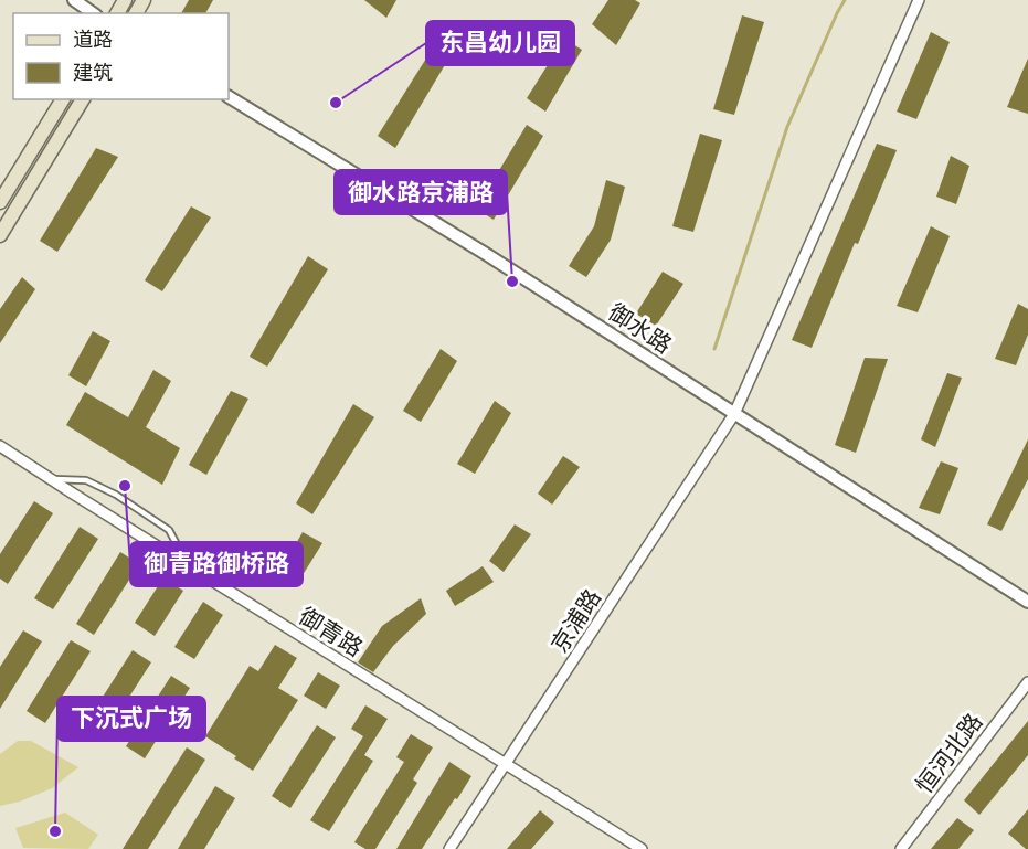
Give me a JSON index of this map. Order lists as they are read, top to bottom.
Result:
{
  "streets": {
    "street": [
      "御水路",
      "京浦路",
      "御青路",
      "恒河北路"
    ]
  },
  "crossings": [
    ["御水路", "京浦路"],
    ["京浦路", "御青路"]
  ],
  "places": [
    "东昌幼儿园",
    "御水路京浦路",
    "御青路御桥路",
    "下沉式广场"
  ],
  "legend": ["道路", "建筑"]
}
